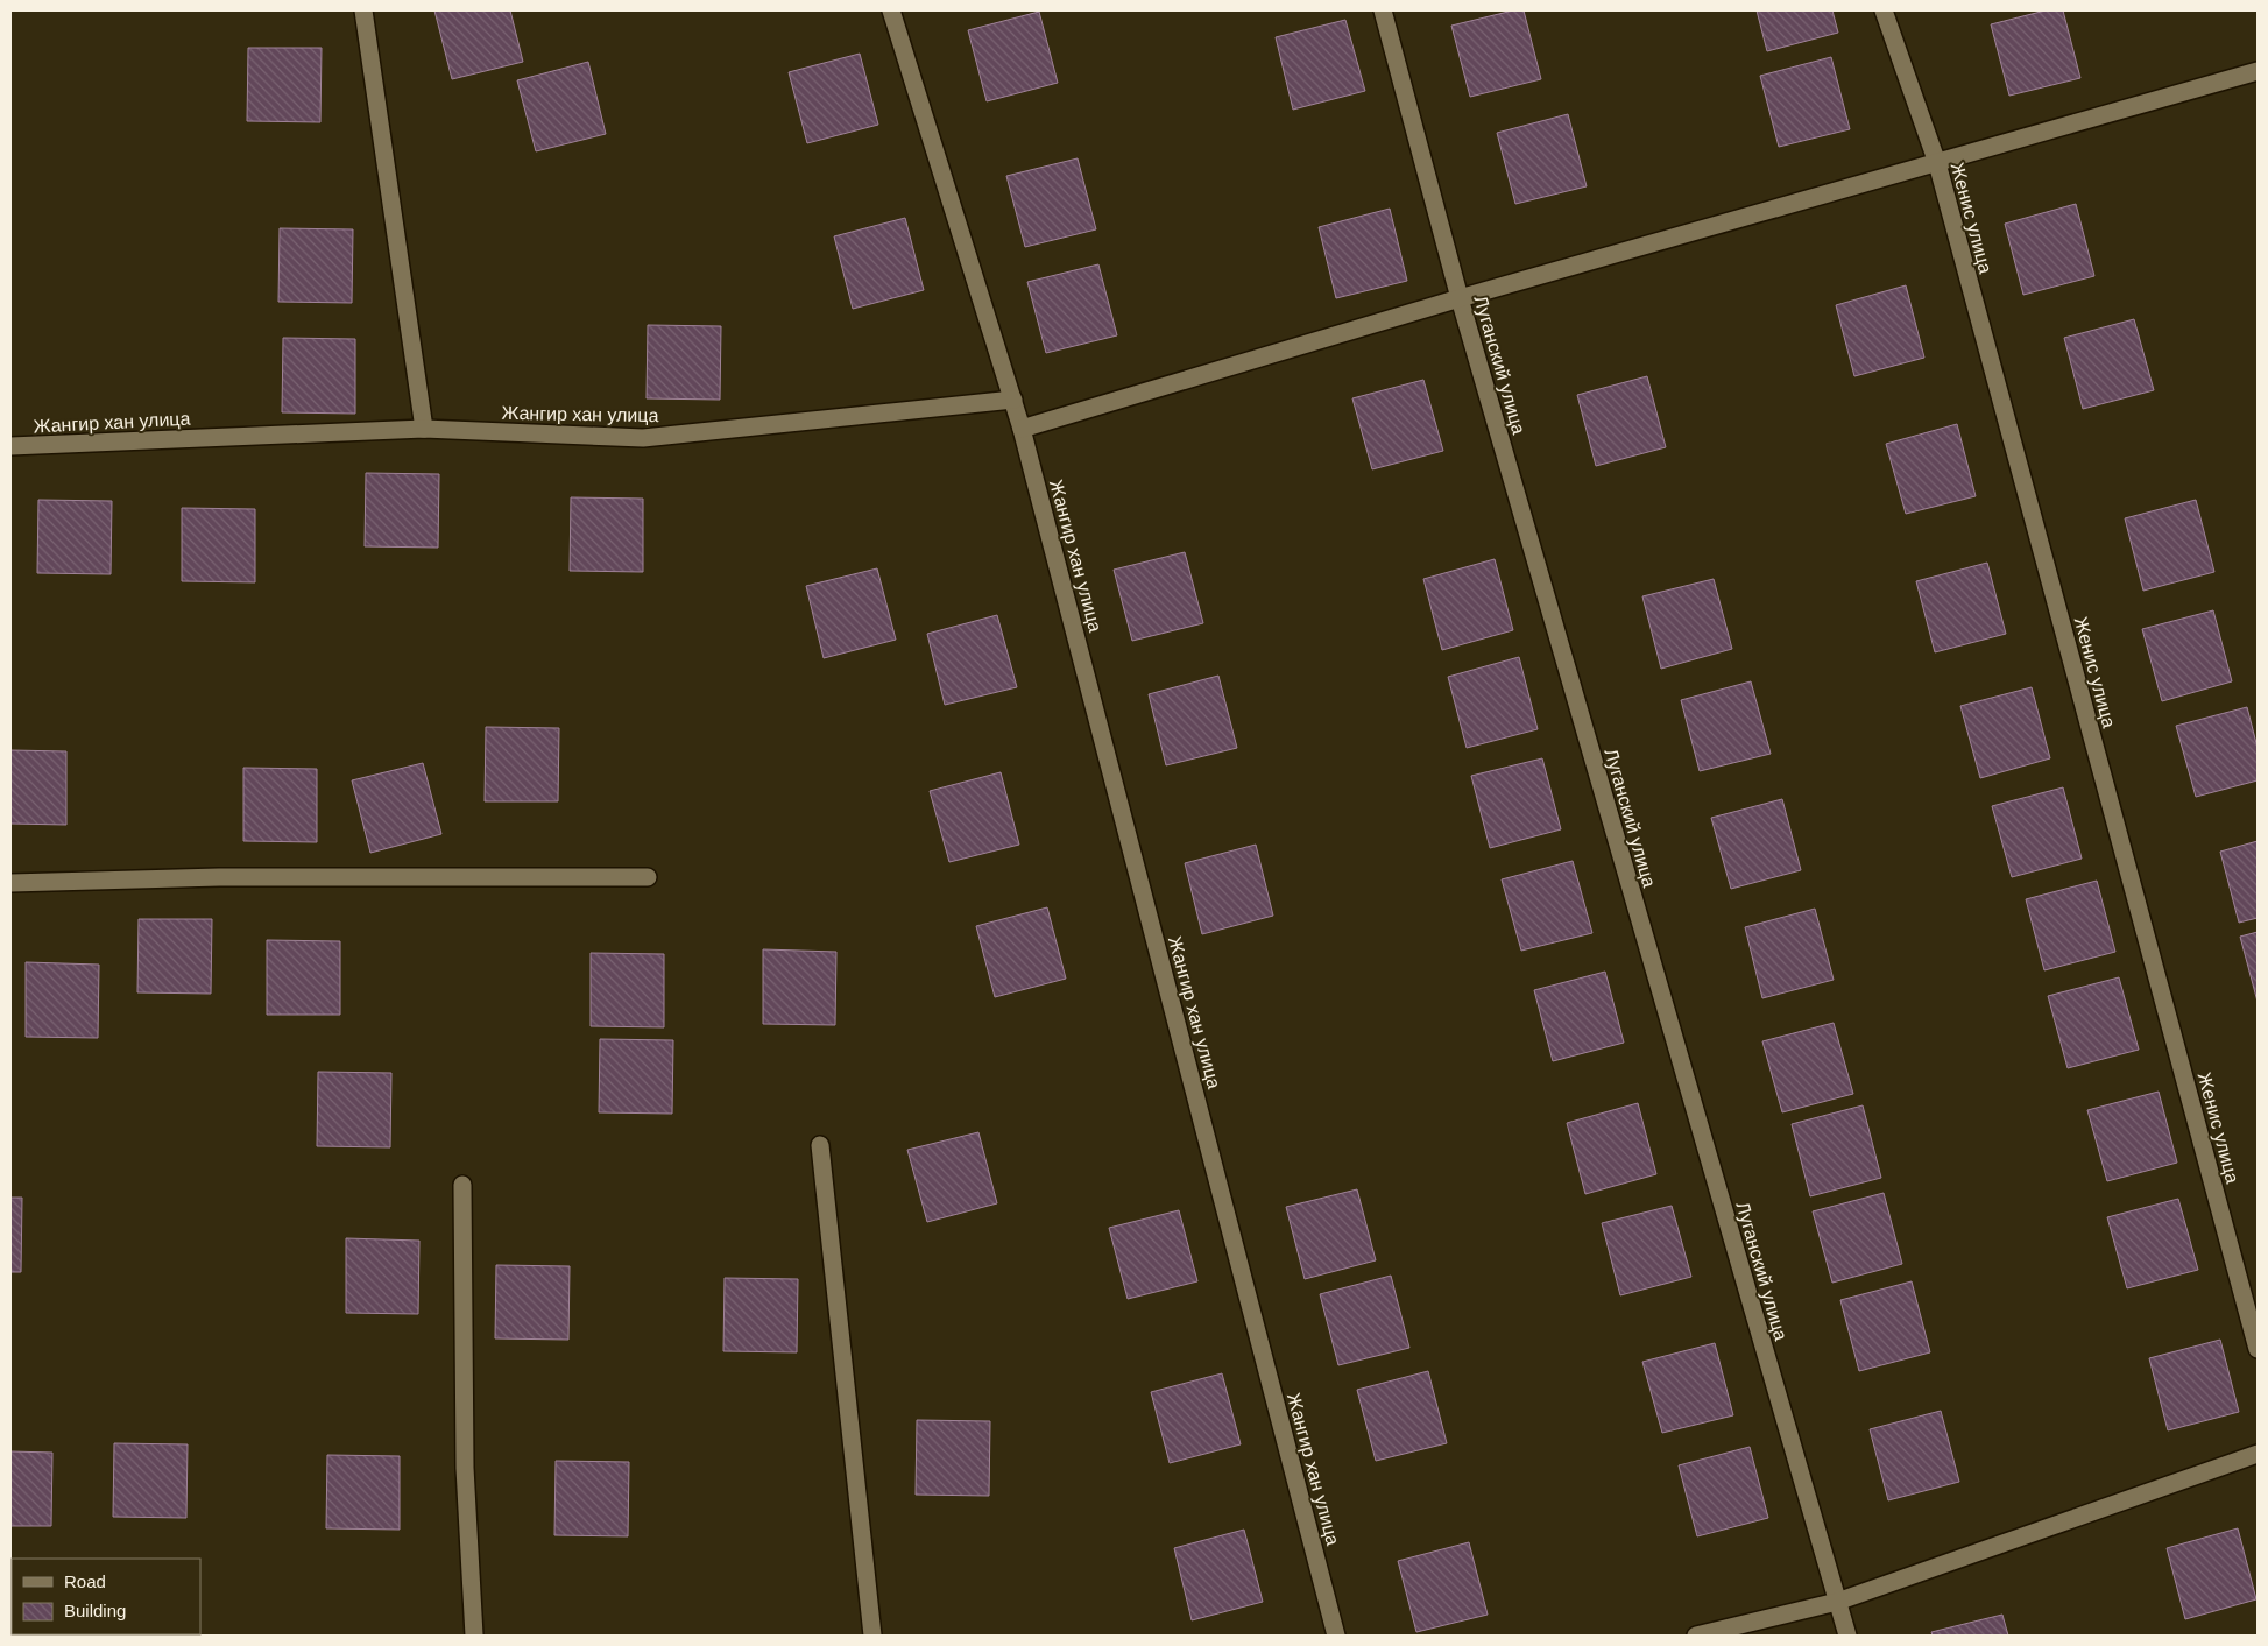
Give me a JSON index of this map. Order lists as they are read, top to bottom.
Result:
{
  "streets": {
    "street": ["Женис улица", "Луганский улица", "Жангир хан улица"]
  },
  "legend": ["Road", "Building"]
}
